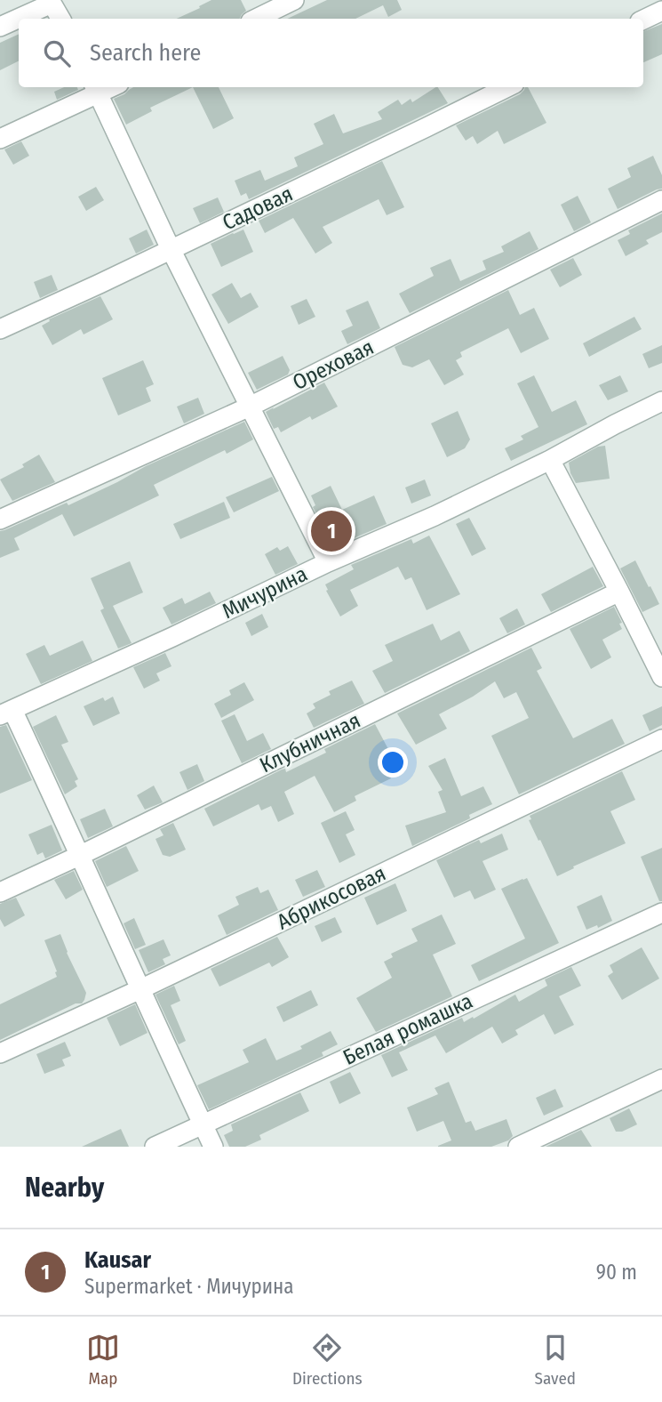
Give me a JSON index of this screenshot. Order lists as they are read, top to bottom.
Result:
{
  "streets": {
    "street": [
      "Садовая",
      "Ореховая",
      "Мичурина",
      "Клубничная",
      "Абрикосовая",
      "Белая ромашка"
    ]
  },
  "page": {
    "search": "Search here",
    "pins": "1",
    "heading": "Nearby",
    "list": [
      {
        "mark": "1",
        "name": "Kausar",
        "note": "Supermarket · Мичурина",
        "value": "90 m"
      }
    ],
    "nav": ["Map", "Directions", "Saved"]
  }
}
